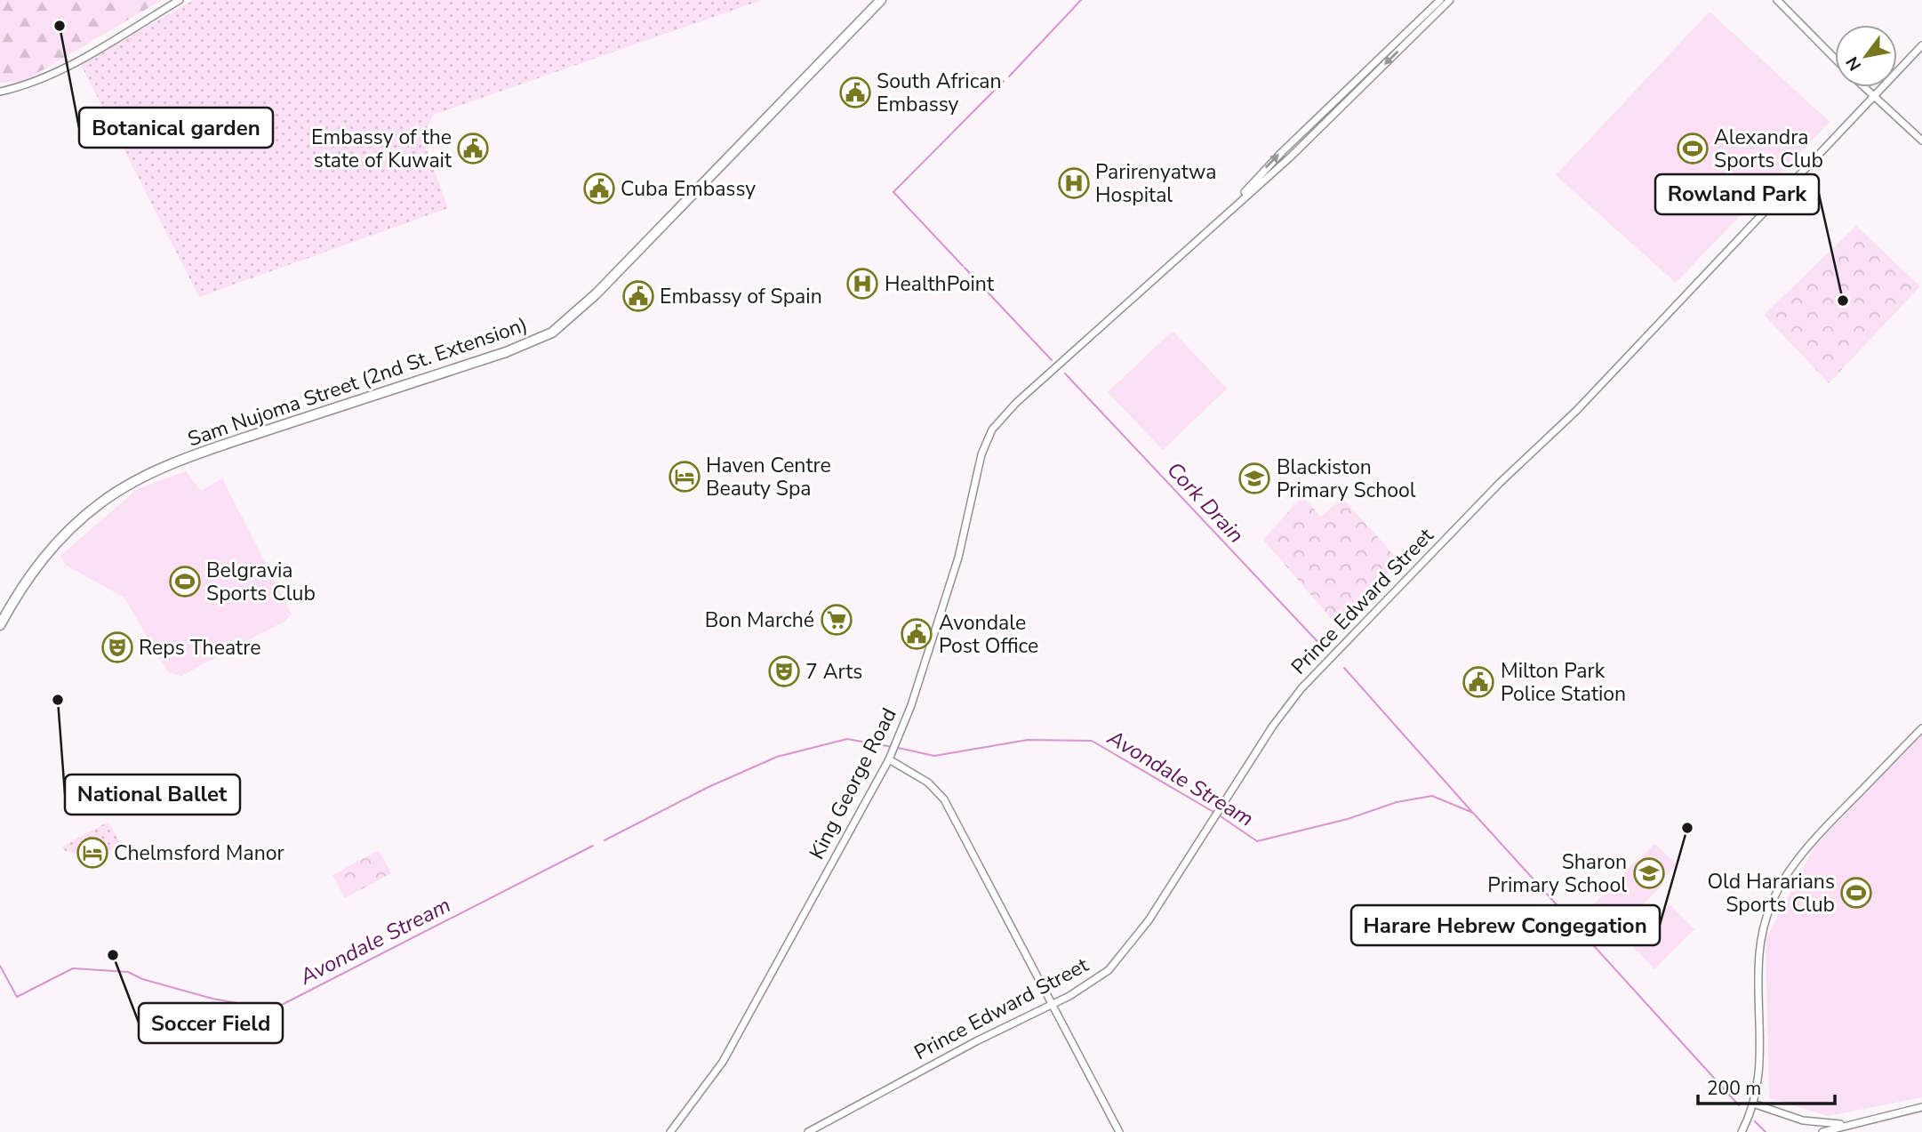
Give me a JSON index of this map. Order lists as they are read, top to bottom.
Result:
{
  "streets": {
    "highway": ["Sam Nujoma Street (2nd St. Extension)"],
    "main road": ["Prince Edward Street", "King George Road"]
  },
  "water": ["Cork Drain", "Avondale Stream"],
  "places": {
    "other": [
      "Botanical garden",
      "Rowland Park",
      "National Ballet",
      "Harare Hebrew Congegation",
      "Soccer Field"
    ],
    "public building": [
      "South African Embassy",
      "Embassy of the state of Kuwait",
      "Cuba Embassy",
      "Embassy of Spain",
      "Avondale Post Office",
      "Milton Park Police Station"
    ],
    "sports": ["Alexandra Sports Club", "Belgravia Sports Club", "Old Hararians Sports Club"],
    "hospital": ["Parirenyatwa Hospital", "HealthPoint"],
    "hotel": ["Haven Centre Beauty Spa", "Chelmsford Manor"],
    "school or university": ["Blackiston Primary School", "Sharon Primary School"],
    "supermarket": ["Bon Marché"],
    "theatre": ["Reps Theatre", "7 Arts"]
  },
  "scale_bar": "200 m",
  "north": "bottom left"
}
